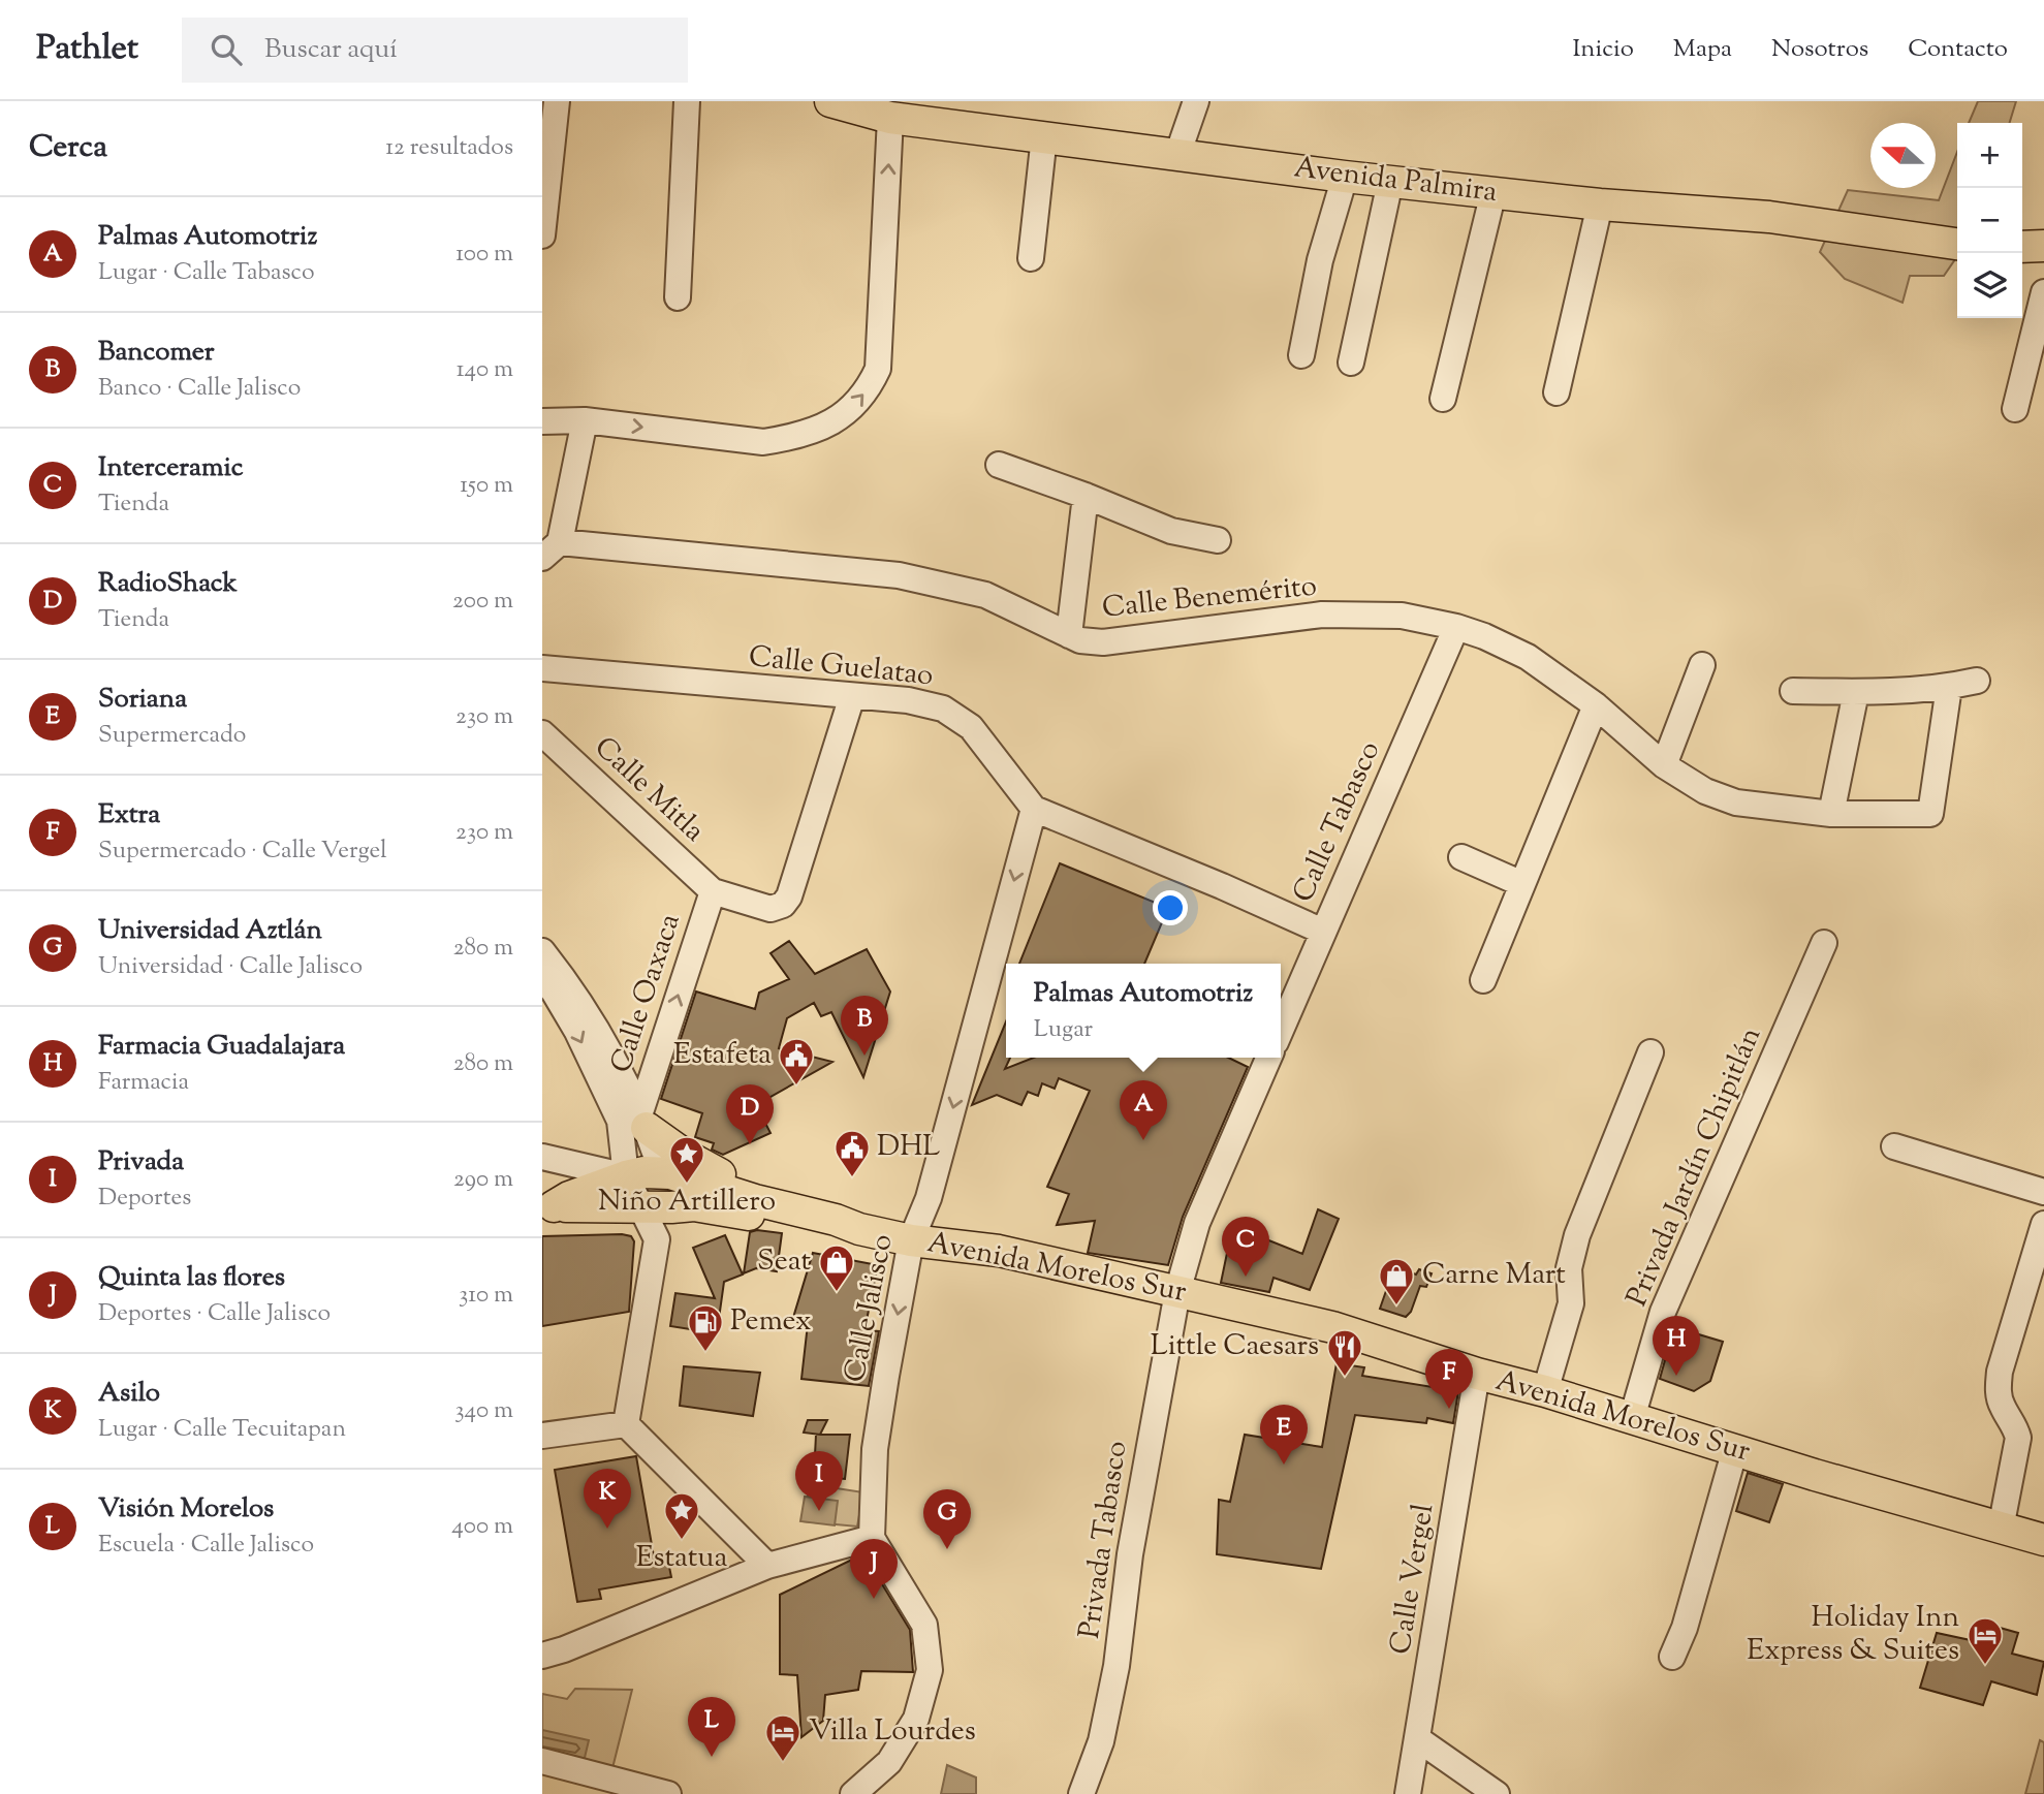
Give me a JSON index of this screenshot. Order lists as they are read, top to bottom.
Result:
{
  "streets": {
    "main road": ["Avenida Palmira", "Avenida Morelos Sur"],
    "street": [
      "Calle Benemérito",
      "Calle Guelatao",
      "Calle Mitla",
      "Calle Tabasco",
      "Calle Oaxaca",
      "Privada Jardín Chipitlán",
      "Calle Jalisco",
      "Privada Tabasco",
      "Calle Vergel"
    ]
  },
  "crossings": [
    ["Calle Benemérito", "Calle Tabasco"],
    ["Calle Guelatao", "Calle Tabasco"],
    ["Calle Guelatao", "Calle Jalisco"],
    ["Calle Mitla", "Calle Oaxaca"],
    ["Privada Jardín Chipitlán", "Avenida Morelos Sur"],
    ["Avenida Morelos Sur", "Calle Jalisco"],
    ["Avenida Morelos Sur", "Privada Tabasco"],
    ["Avenida Morelos Sur", "Calle Vergel"]
  ],
  "one_way": ["Calle Oaxaca", "Calle Jalisco"],
  "places": {
    "public building": ["Estafeta", "DHL"],
    "place": ["Niño Artillero", "Estatua"],
    "shop": ["Seat", "Carne Mart"],
    "fuel station": ["Pemex"],
    "restaurant": ["Little Caesars"],
    "hotel": ["Holiday Inn Express & Suites", "Villa Lourdes"]
  },
  "north": "left",
  "page": {
    "header": "Pathlet",
    "search": "Buscar aquí",
    "nav": [
      "Inicio",
      "Mapa",
      "Nosotros",
      "Contacto"
    ],
    "heading": ["Cerca", "12 resultados"],
    "map_buttons": ["+", "−"],
    "list": [
      {
        "mark": "A",
        "name": "Palmas Automotriz",
        "note": "Lugar · Calle Tabasco",
        "value": "100 m"
      },
      {
        "mark": "B",
        "name": "Bancomer",
        "note": "Banco · Calle Jalisco",
        "value": "140 m"
      },
      {
        "mark": "C",
        "name": "Interceramic",
        "note": "Tienda",
        "value": "150 m"
      },
      {
        "mark": "D",
        "name": "RadioShack",
        "note": "Tienda",
        "value": "200 m"
      },
      {
        "mark": "E",
        "name": "Soriana",
        "note": "Supermercado",
        "value": "230 m"
      },
      {
        "mark": "F",
        "name": "Extra",
        "note": "Supermercado · Calle Vergel",
        "value": "230 m"
      },
      {
        "mark": "G",
        "name": "Universidad Aztlán",
        "note": "Universidad · Calle Jalisco",
        "value": "280 m"
      },
      {
        "mark": "H",
        "name": "Farmacia Guadalajara",
        "note": "Farmacia",
        "value": "280 m"
      },
      {
        "mark": "I",
        "name": "Privada",
        "note": "Deportes",
        "value": "290 m"
      },
      {
        "mark": "J",
        "name": "Quinta las flores",
        "note": "Deportes · Calle Jalisco",
        "value": "310 m"
      },
      {
        "mark": "K",
        "name": "Asilo",
        "note": "Lugar · Calle Tecuitapan",
        "value": "340 m"
      },
      {
        "mark": "L",
        "name": "Visión Morelos",
        "note": "Escuela · Calle Jalisco",
        "value": "400 m"
      }
    ],
    "popup": ["Palmas Automotriz", "Lugar"],
    "pins": [
      "B",
      "A",
      "D",
      "C",
      "H",
      "F",
      "E",
      "I",
      "K",
      "G",
      "J",
      "L"
    ]
  }
}
